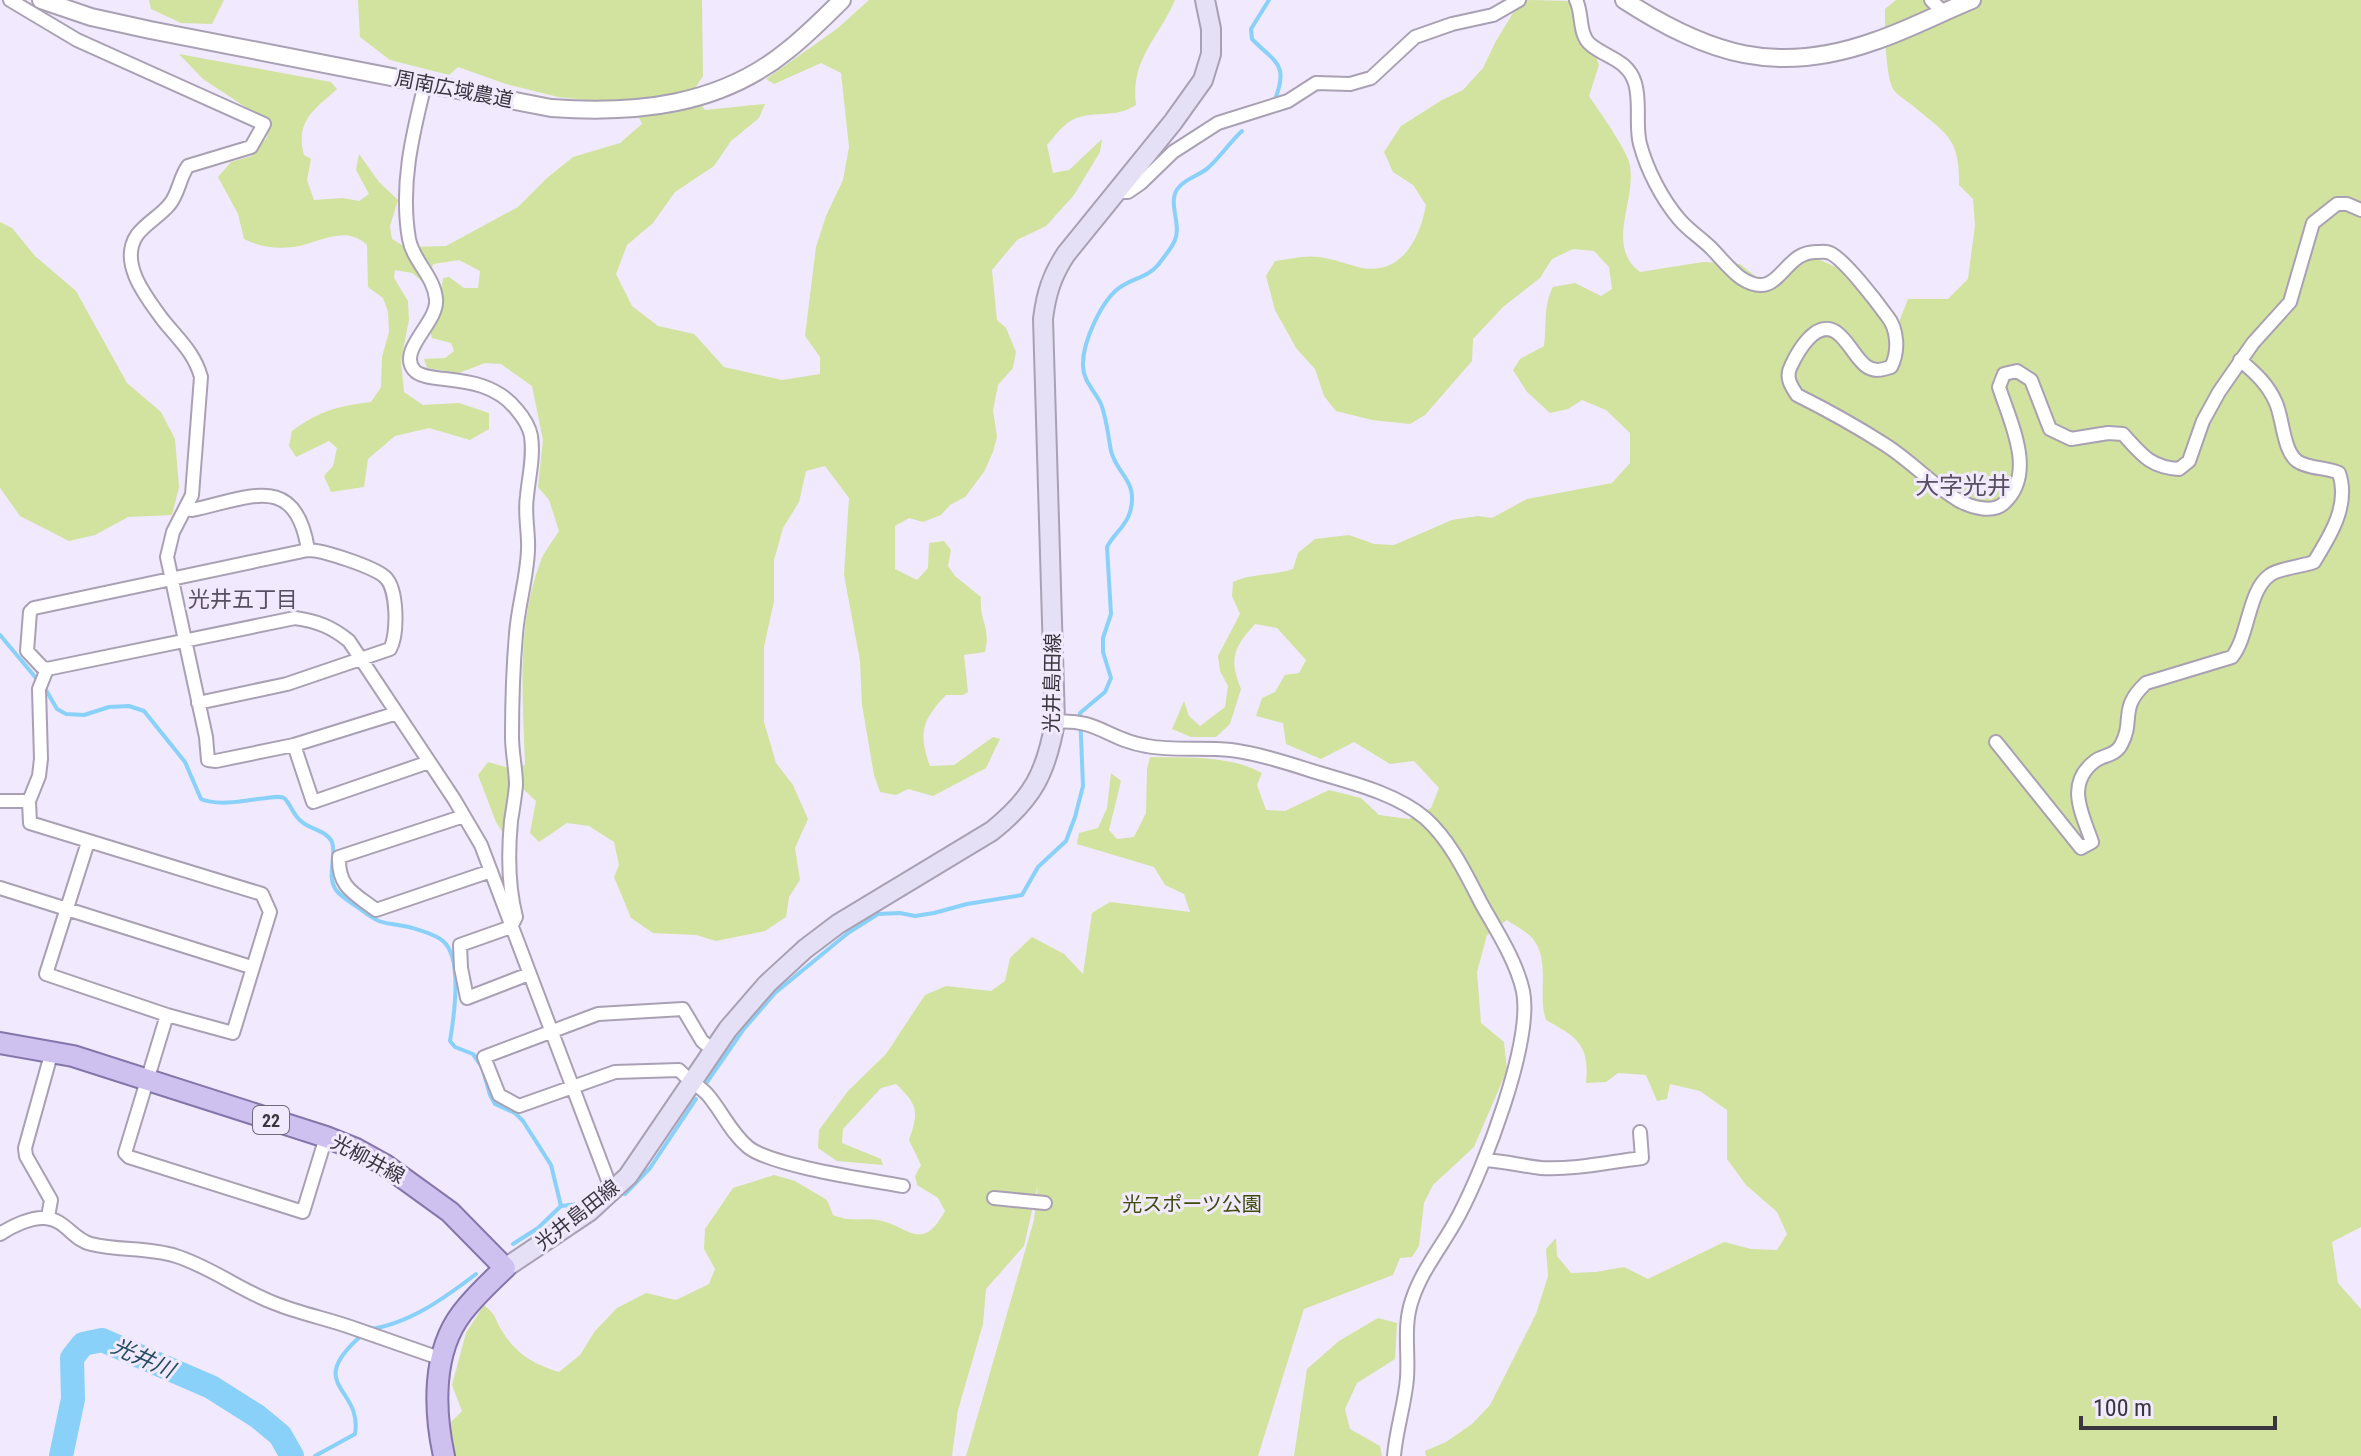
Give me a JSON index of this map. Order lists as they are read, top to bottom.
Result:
{
  "streets": {
    "main road": ["光井島田線", "22", "光柳井線"],
    "street": ["周南広域農道"]
  },
  "crossings": [
    ["光井島田線", "光柳井線"]
  ],
  "districts": ["大字光井", "光井五丁目"],
  "water": ["光井川"],
  "parks": ["光スポーツ公園"],
  "scale_bar": "100 m"
}
